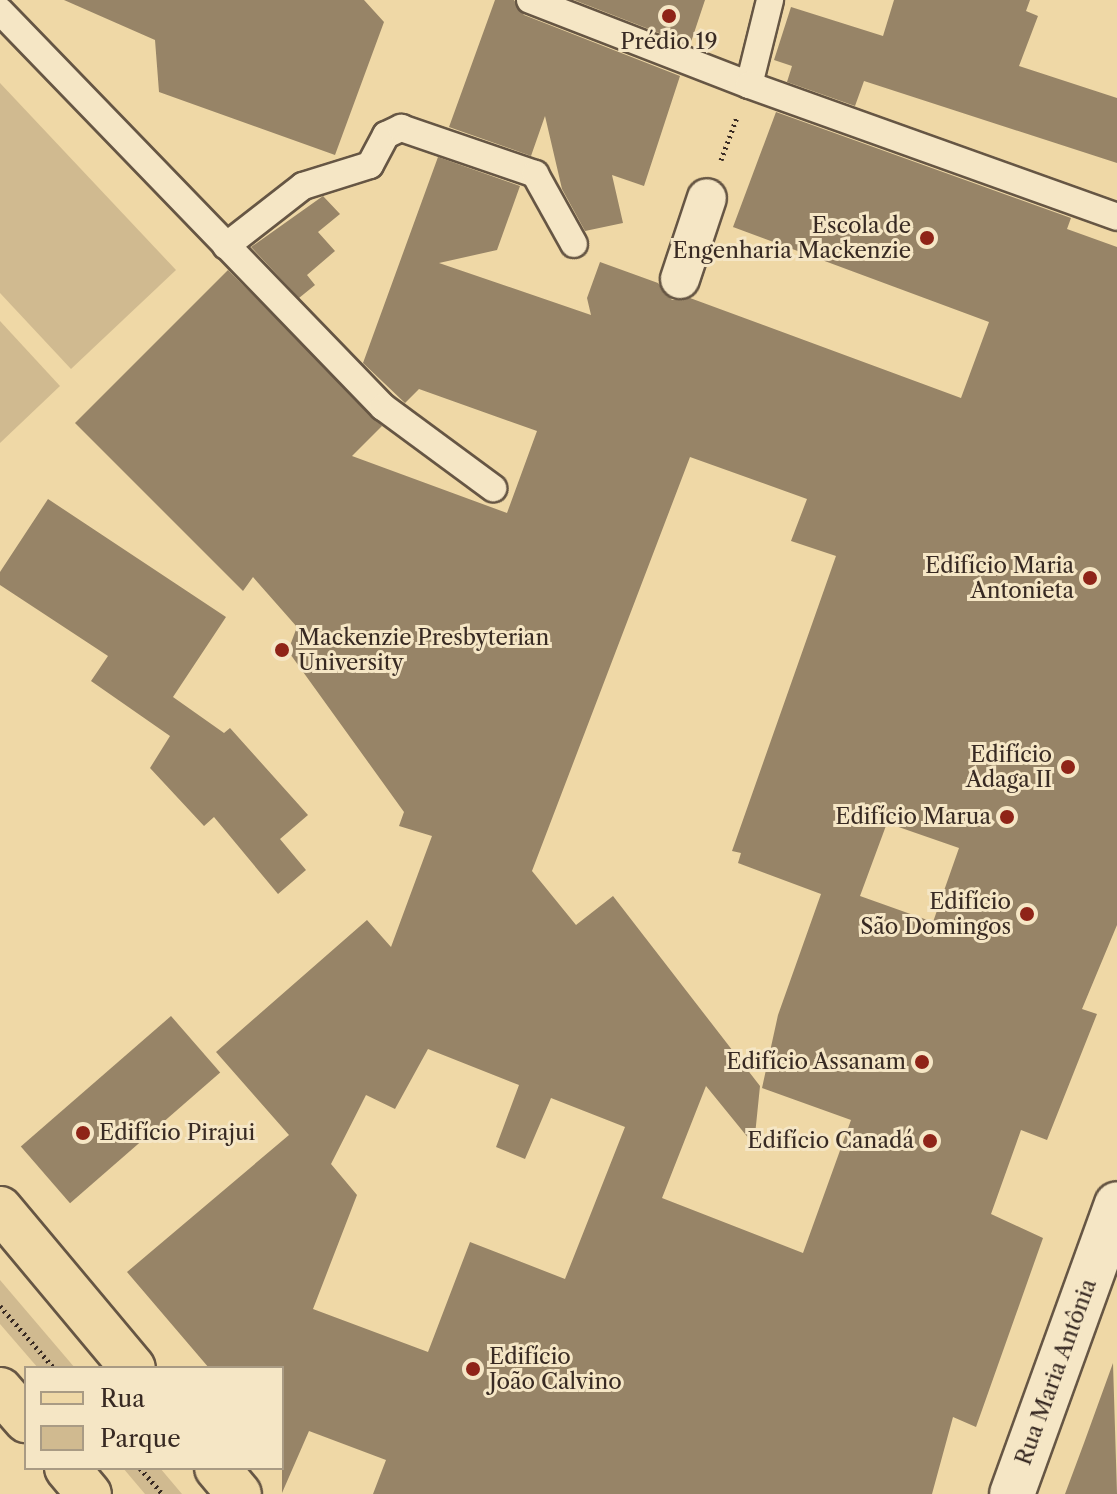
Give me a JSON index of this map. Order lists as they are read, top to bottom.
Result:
{
  "streets": {
    "street": ["Rua Maria Antônia"]
  },
  "places": [
    "Prédio 19",
    "Escola de Engenharia Mackenzie",
    "Edifício Maria Antonieta",
    "Mackenzie Presbyterian University",
    "Edifício Adaga II",
    "Edifício Marua",
    "Edifício São Domingos",
    "Edifício Assanam",
    "Edifício Pirajui",
    "Edifício Canadá",
    "Edifício João Calvino"
  ],
  "legend": ["Rua", "Parque"]
}
